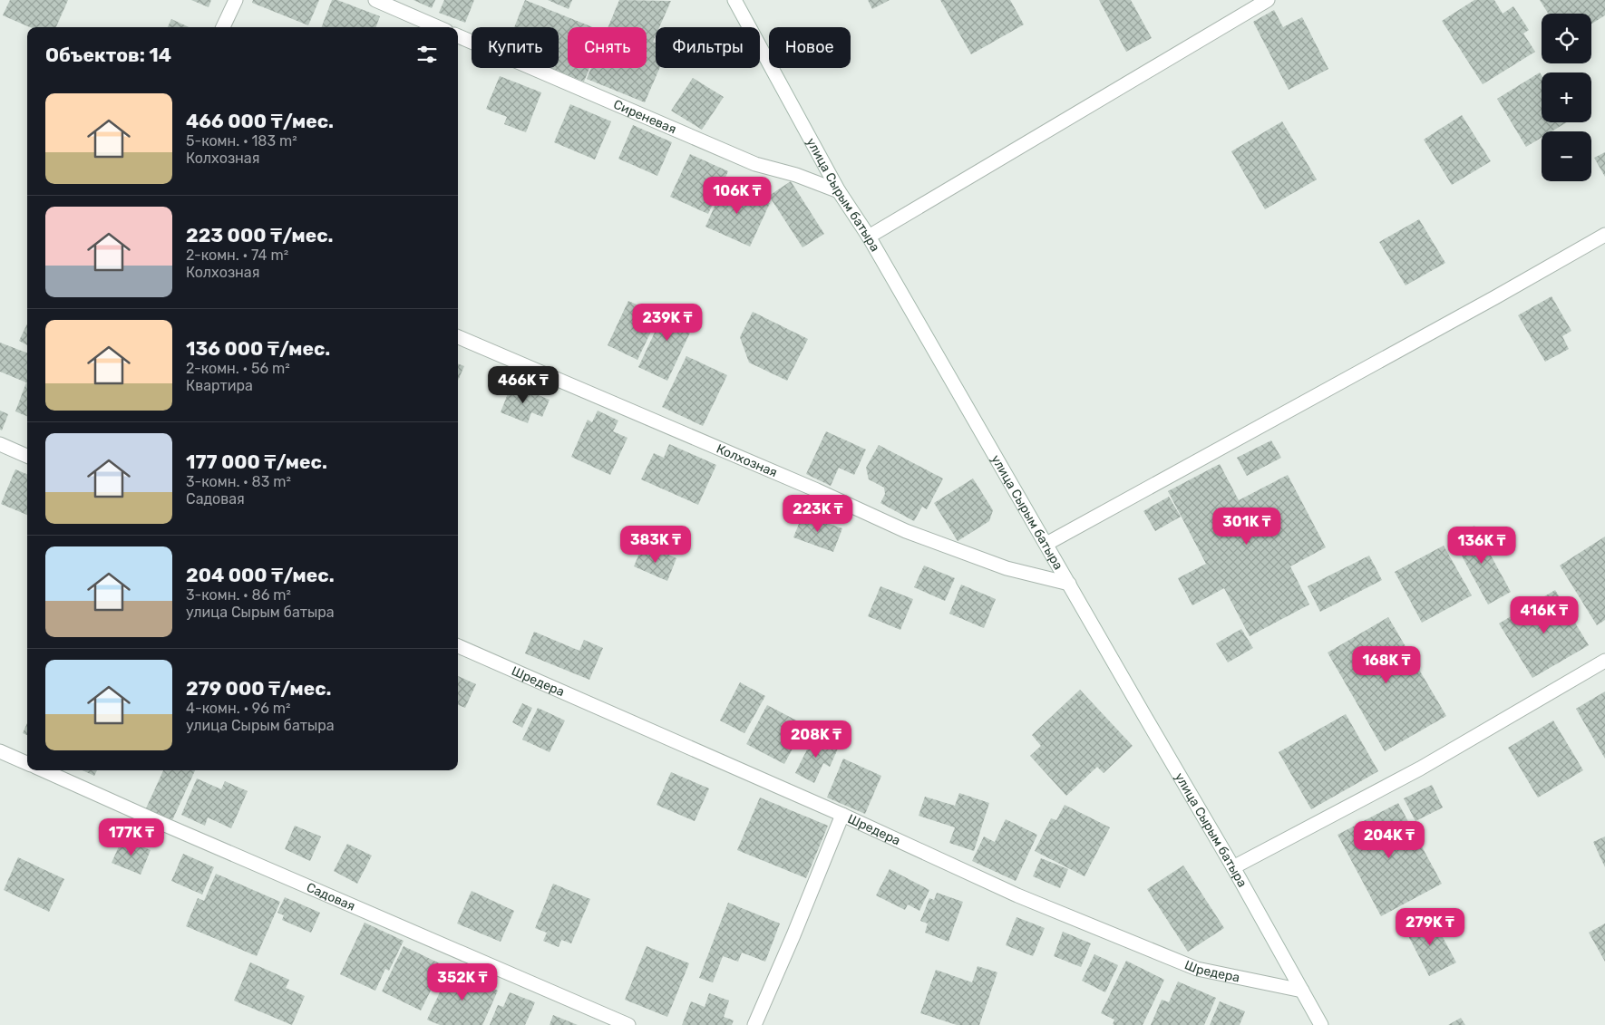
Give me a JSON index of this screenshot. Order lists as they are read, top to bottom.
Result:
{
  "streets": {
    "street": [
      "Сиреневая",
      "улица Сырым батыра",
      "Колхозная",
      "Шредера",
      "Садовая"
    ]
  },
  "crossings": [
    ["Сиреневая", "улица Сырым батыра"],
    ["улица Сырым батыра", "Колхозная"],
    ["улица Сырым батыра", "Шредера"]
  ],
  "page": {
    "map_buttons": ["+", "−"],
    "chip": [
      "Купить",
      "Снять",
      "Фильтры",
      "Новое"
    ],
    "heading": "Объектов: 14",
    "list": [
      {
        "name": "466 000 ₸/мес.",
        "note": "5-комн. · 183 m² · Колхозная"
      },
      {
        "name": "223 000 ₸/мес.",
        "note": "2-комн. · 74 m² · Колхозная"
      },
      {
        "name": "136 000 ₸/мес.",
        "note": "2-комн. · 56 m² · Квартира"
      },
      {
        "name": "177 000 ₸/мес.",
        "note": "3-комн. · 83 m² · Садовая"
      },
      {
        "name": "204 000 ₸/мес.",
        "note": "3-комн. · 86 m² · улица Сырым батыра"
      },
      {
        "name": "279 000 ₸/мес.",
        "note": "4-комн. · 96 m² · улица Сырым батыра"
      }
    ],
    "price": [
      "106K ₸",
      "239K ₸",
      "466K ₸",
      "223K ₸",
      "301K ₸",
      "383K ₸",
      "136K ₸",
      "416K ₸",
      "168K ₸",
      "208K ₸",
      "177K ₸",
      "204K ₸",
      "279K ₸",
      "352K ₸"
    ]
  }
}
